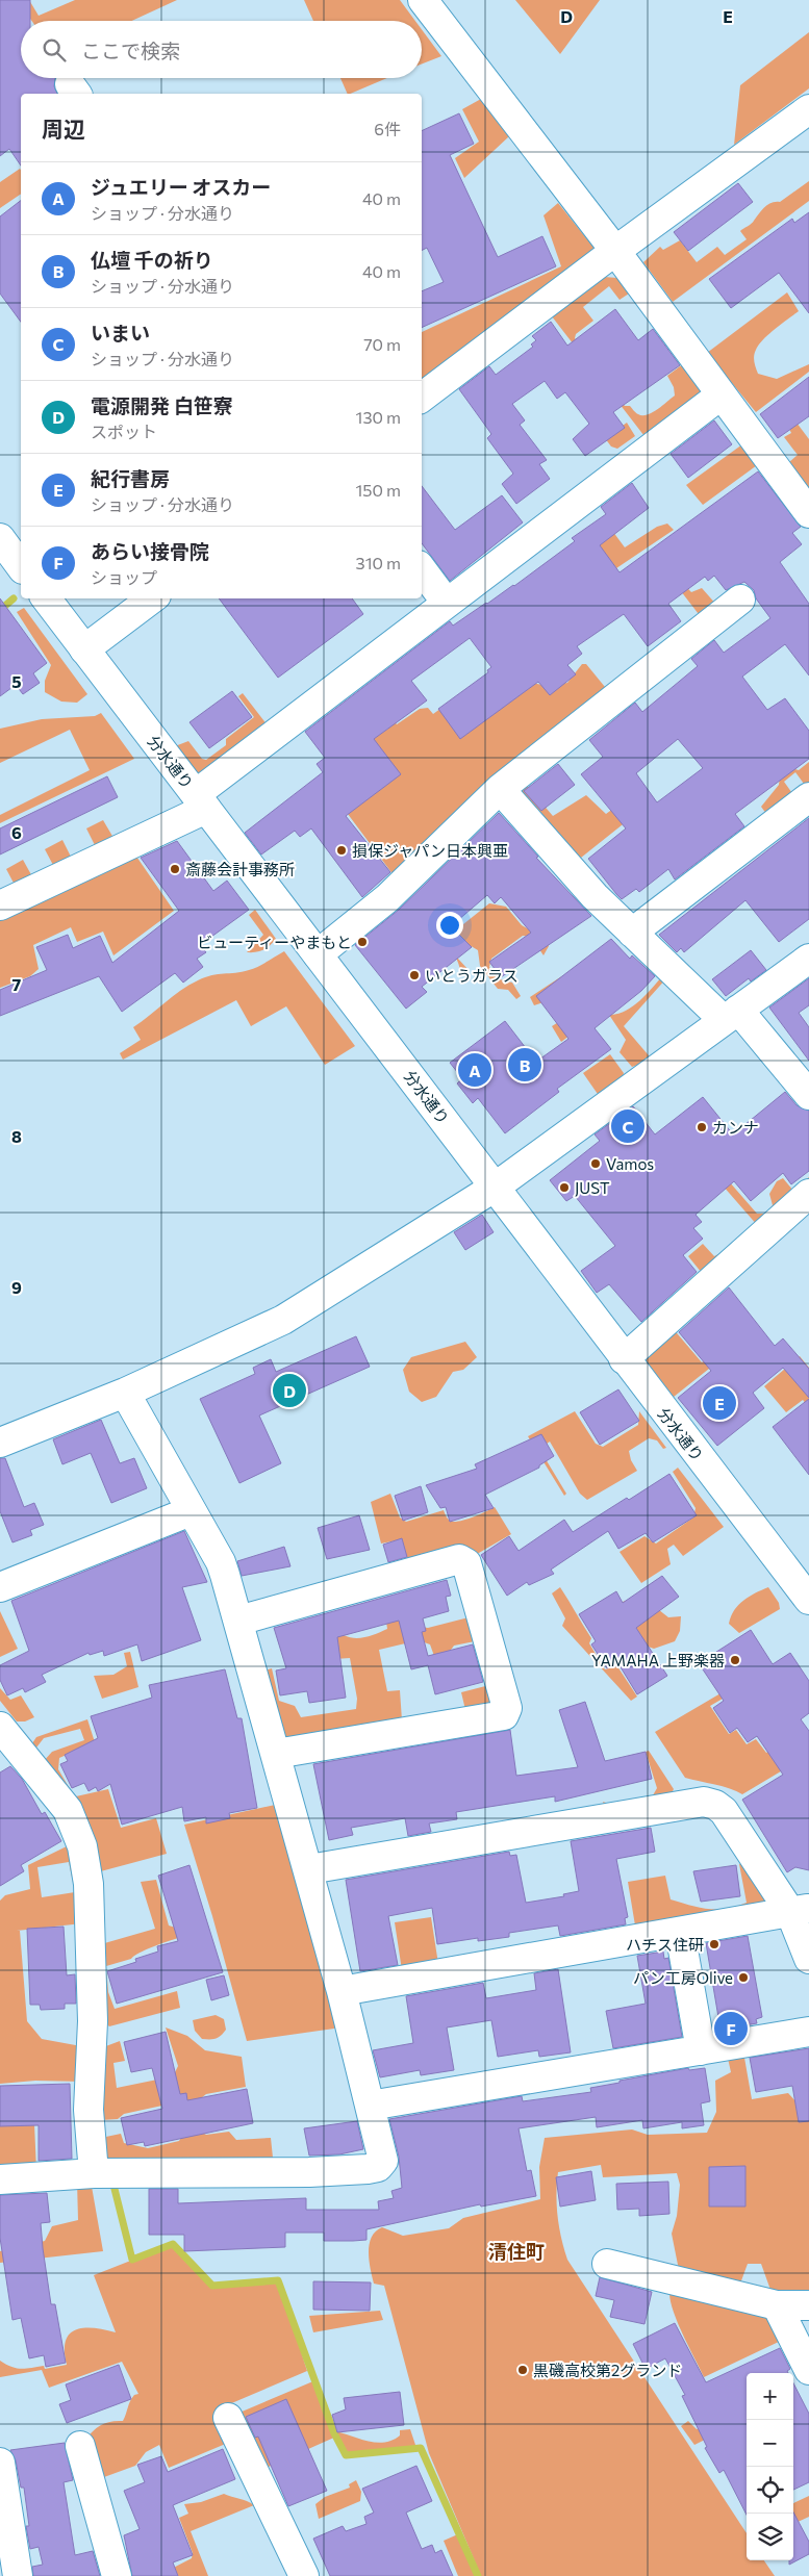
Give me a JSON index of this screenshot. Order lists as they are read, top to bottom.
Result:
{
  "streets": {
    "street": ["分水通り"]
  },
  "districts": ["清住町"],
  "places": [
    "損保ジャパン日本興亜",
    "斎藤会計事務所",
    "ビューティーやまもと",
    "いとうガラス",
    "カンナ",
    "Vamos",
    "JUST",
    "YAMAHA 上野楽器",
    "ハチス住研",
    "パン工房Olive",
    "黒磯高校第2グランド"
  ],
  "page": {
    "search": "ここで検索",
    "heading": ["周辺", "6件"],
    "list": [
      {
        "mark": "A",
        "name": "ジュエリー オスカー",
        "note": "ショップ · 分水通り",
        "value": "40 m"
      },
      {
        "mark": "B",
        "name": "仏壇 千の祈り",
        "note": "ショップ · 分水通り",
        "value": "40 m"
      },
      {
        "mark": "C",
        "name": "いまい",
        "note": "ショップ · 分水通り",
        "value": "70 m"
      },
      {
        "mark": "D",
        "name": "電源開発 白笹寮",
        "note": "スポット",
        "value": "130 m"
      },
      {
        "mark": "E",
        "name": "紀行書房",
        "note": "ショップ · 分水通り",
        "value": "150 m"
      },
      {
        "mark": "F",
        "name": "あらい接骨院",
        "note": "ショップ",
        "value": "310 m"
      }
    ],
    "pins": [
      "B",
      "A",
      "C",
      "D",
      "E",
      "F"
    ],
    "map_buttons": ["+", "−"]
  },
  "grid": {
    "columns": ["D", "E"],
    "rows": [
      "5",
      "6",
      "7",
      "8",
      "9"
    ]
  }
}
